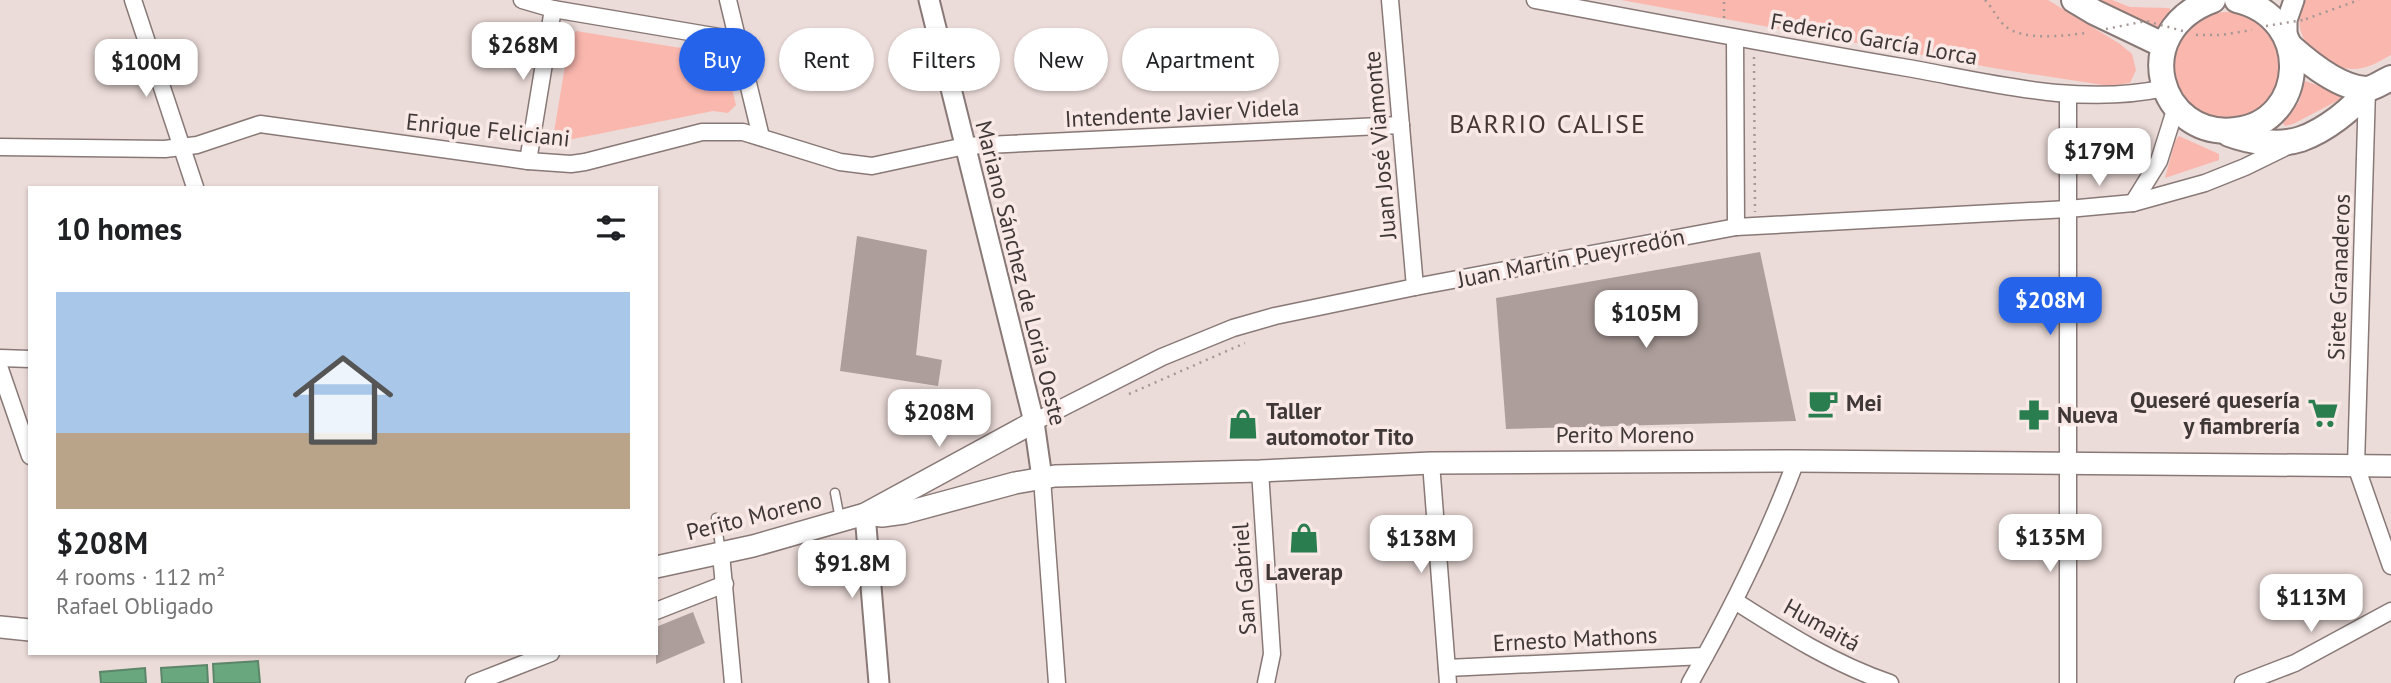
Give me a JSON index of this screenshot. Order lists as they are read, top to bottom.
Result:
{
  "streets": {
    "main road": ["Juan Martín Pueyrredón", "Perito Moreno"],
    "street": [
      "Federico García Lorca",
      "Intendente Javier Videla",
      "Enrique Feliciani",
      "Juan José Viamonte",
      "Mariano Sánchez de Loria Oeste",
      "Siete Granaderos",
      "San Gabriel",
      "Humaitá",
      "Ernesto Mathons"
    ]
  },
  "crossings": [
    ["Intendente Javier Videla", "Enrique Feliciani"],
    ["Intendente Javier Videla", "Juan José Viamonte"],
    ["Intendente Javier Videla", "Mariano Sánchez de Loria Oeste"],
    ["Enrique Feliciani", "Mariano Sánchez de Loria Oeste"],
    ["Juan José Viamonte", "Juan Martín Pueyrredón"],
    ["Juan Martín Pueyrredón", "Mariano Sánchez de Loria Oeste"],
    ["Juan Martín Pueyrredón", "Siete Granaderos"],
    ["Juan Martín Pueyrredón", "Perito Moreno"],
    ["Mariano Sánchez de Loria Oeste", "Perito Moreno"],
    ["Siete Granaderos", "Perito Moreno"],
    ["Perito Moreno", "San Gabriel"]
  ],
  "districts": ["BARRIO CALISE"],
  "places": {
    "cafe": ["Mei"],
    "supermarket": ["Queseré quesería y fiambrería"],
    "pharmacy": ["Nueva"],
    "shop": ["Taller automotor Tito", "Laverap"]
  },
  "page": {
    "price": [
      "$268M",
      "$100M",
      "$179M",
      "$208M",
      "$105M",
      "$208M",
      "$135M",
      "$138M",
      "$91.8M",
      "$113M"
    ],
    "chip": [
      "Buy",
      "Rent",
      "Filters",
      "New",
      "Apartment"
    ],
    "heading": "10 homes",
    "list": [
      {
        "name": "$208M",
        "note": "4 rooms · 112 m² · Rafael Obligado"
      }
    ]
  }
}
